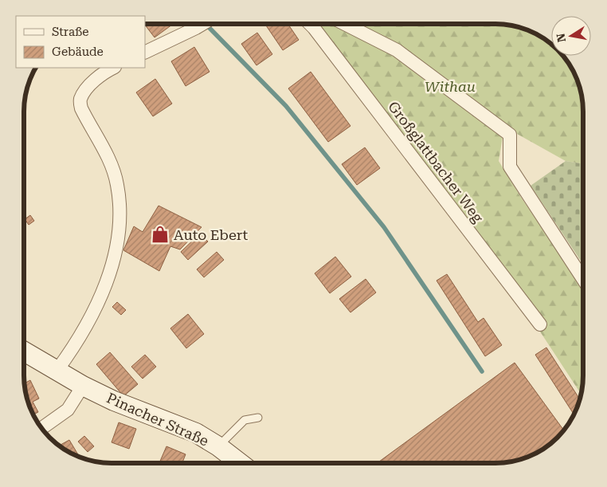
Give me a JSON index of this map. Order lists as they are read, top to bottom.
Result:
{
  "streets": {
    "street": ["Großglattbacher Weg", "Pinacher Straße"]
  },
  "parks": ["Withau"],
  "places": {
    "shop": ["Auto Ebert"]
  },
  "legend": ["Straße", "Gebäude"],
  "north": "left"
}
